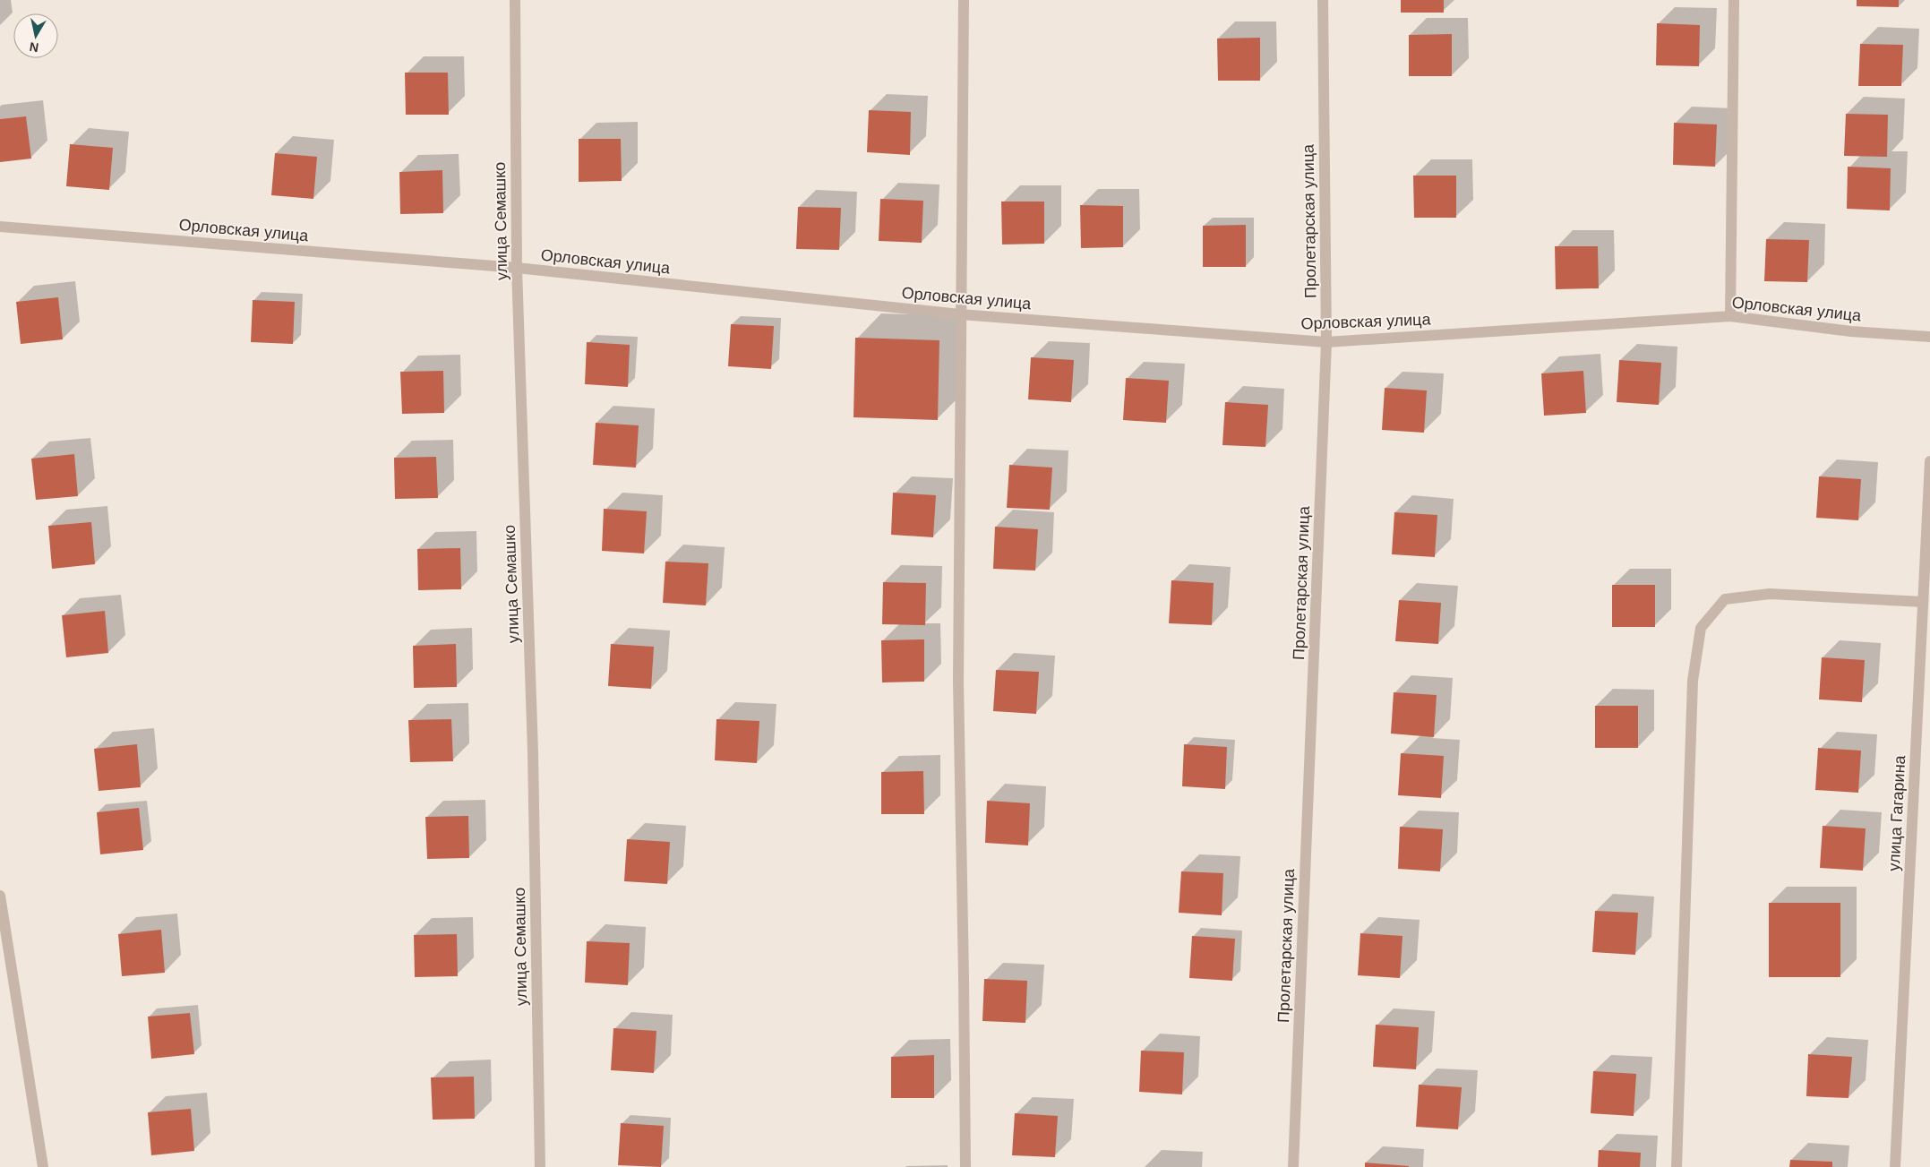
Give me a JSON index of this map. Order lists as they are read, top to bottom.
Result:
{
  "streets": {
    "street": [
      "улица Семашко",
      "Пролетарская улица",
      "Орловская улица",
      "улица Гагарина"
    ]
  },
  "crossings": [
    ["улица Семашко", "Орловская улица"],
    ["Пролетарская улица", "Орловская улица"]
  ],
  "north": "bottom"
}
